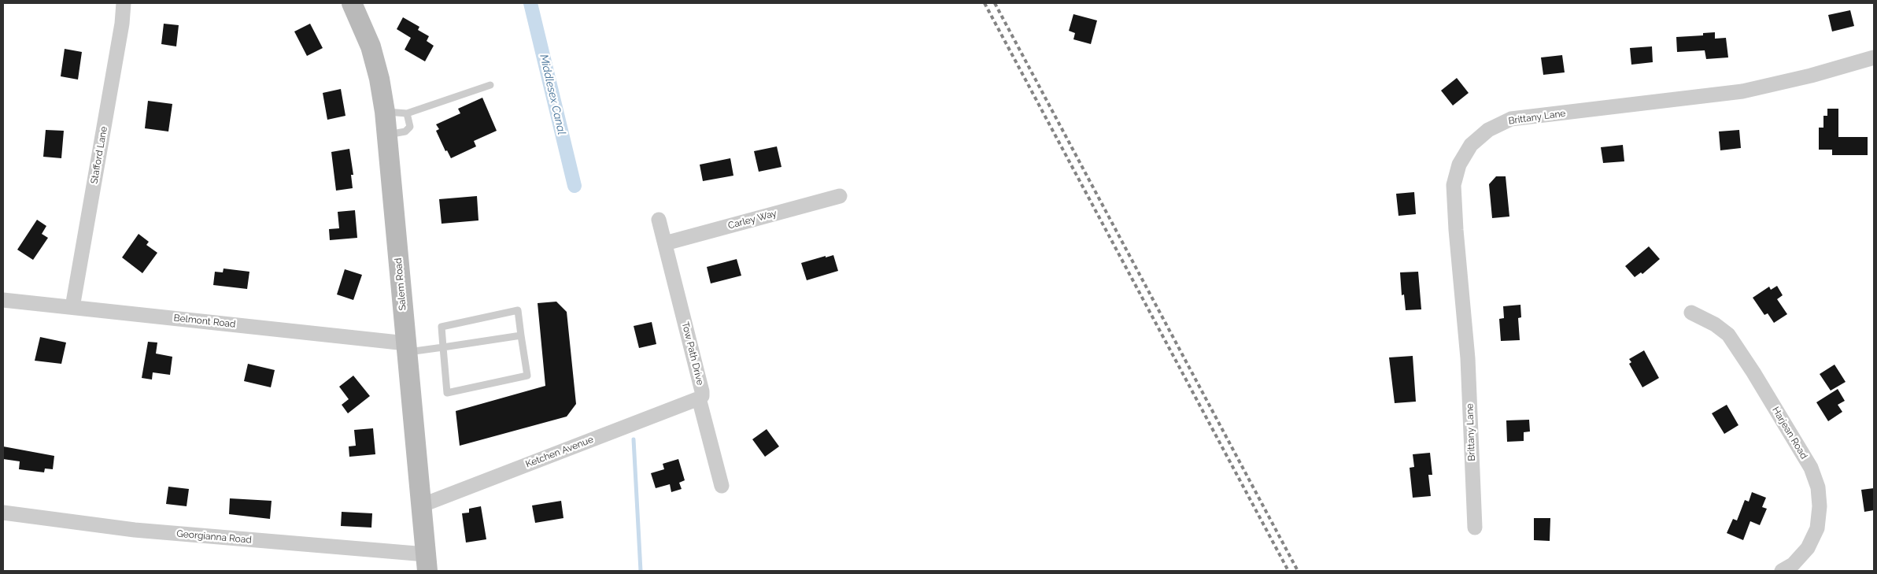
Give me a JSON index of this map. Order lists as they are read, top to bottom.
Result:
{
  "streets": {
    "main road": ["Salem Road"],
    "street": [
      "Brittany Lane",
      "Stafford Lane",
      "Carley Way",
      "Belmont Road",
      "Tow Path Drive",
      "Harjean Road",
      "Ketchen Avenue",
      "Georgianna Road"
    ]
  },
  "crossings": [
    ["Stafford Lane", "Belmont Road"],
    ["Carley Way", "Tow Path Drive"],
    ["Salem Road", "Belmont Road"],
    ["Salem Road", "Ketchen Avenue"],
    ["Salem Road", "Georgianna Road"],
    ["Tow Path Drive", "Ketchen Avenue"]
  ],
  "water": ["Middlesex Canal"]
}
